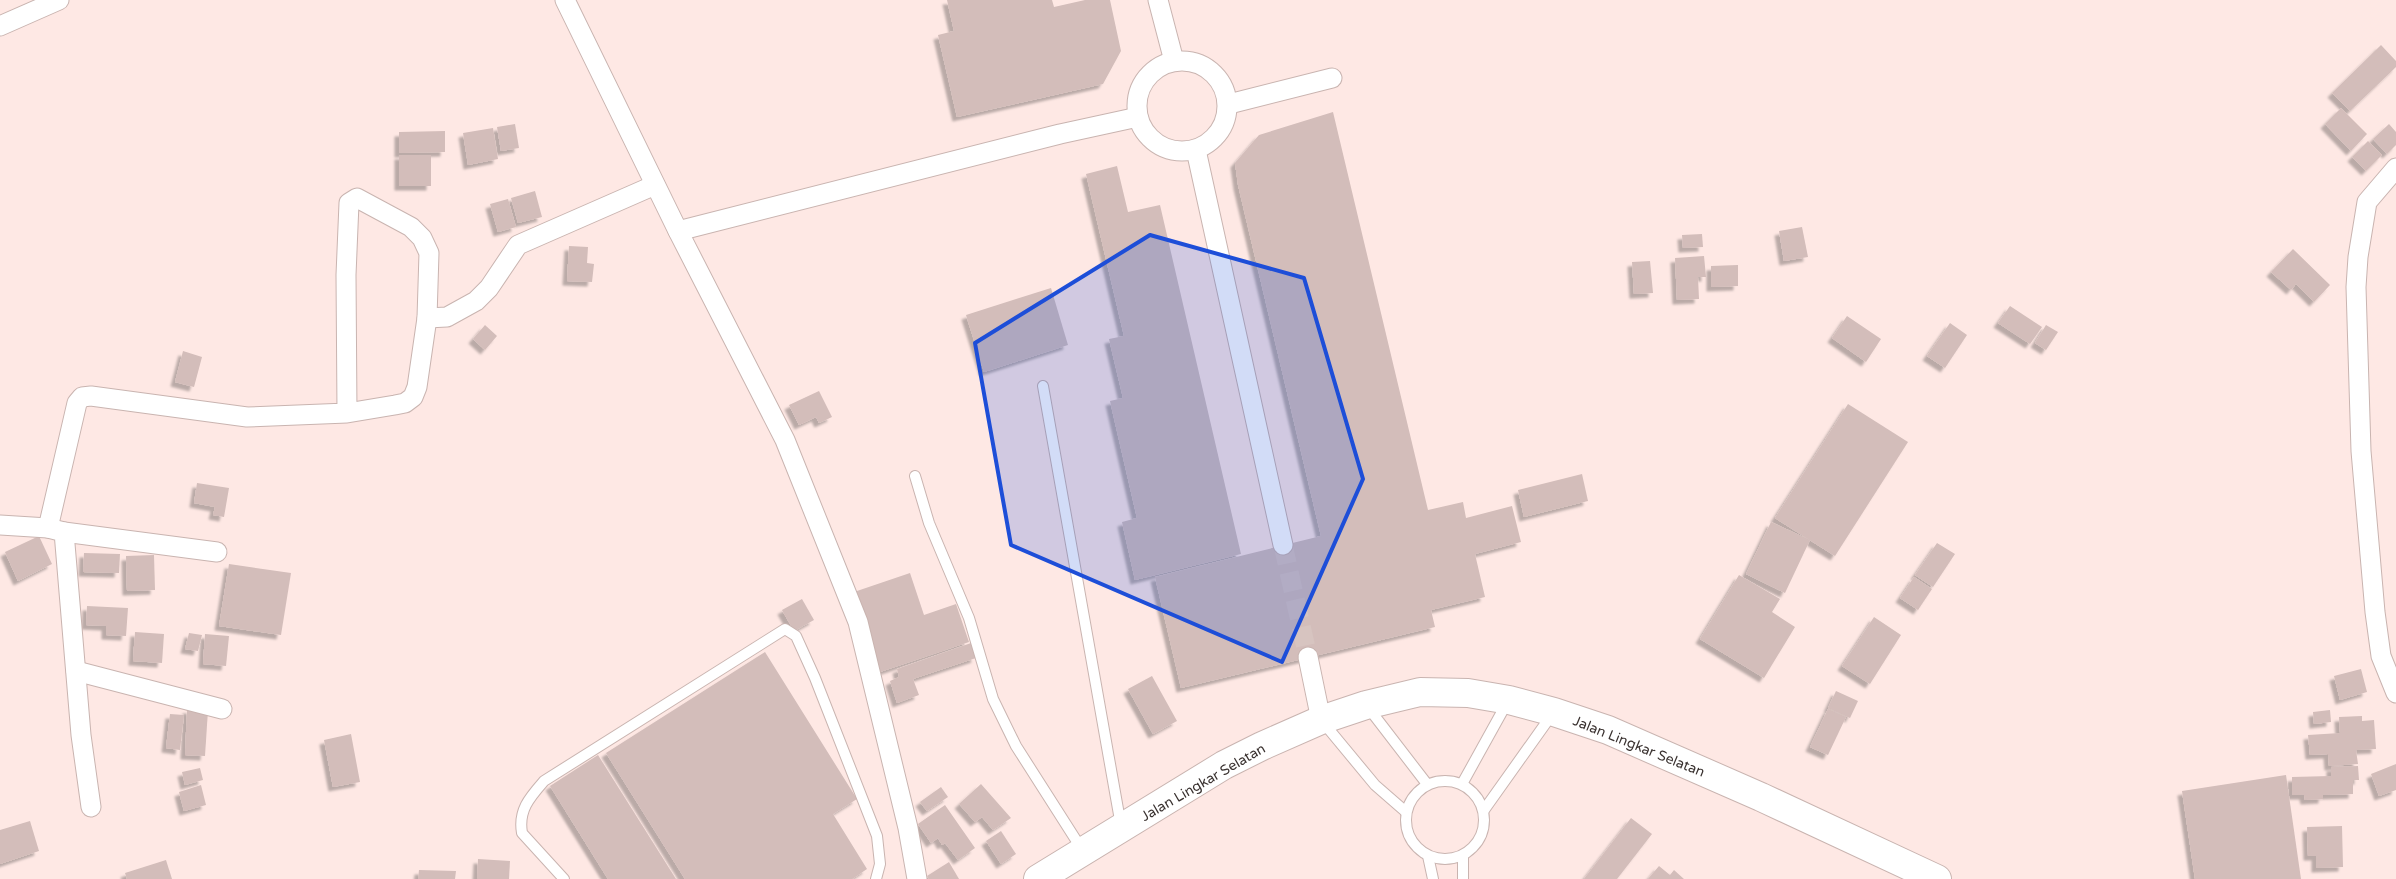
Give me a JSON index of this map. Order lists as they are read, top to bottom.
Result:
{
  "streets": {
    "highway": ["Jalan Lingkar Selatan"]
  }
}
